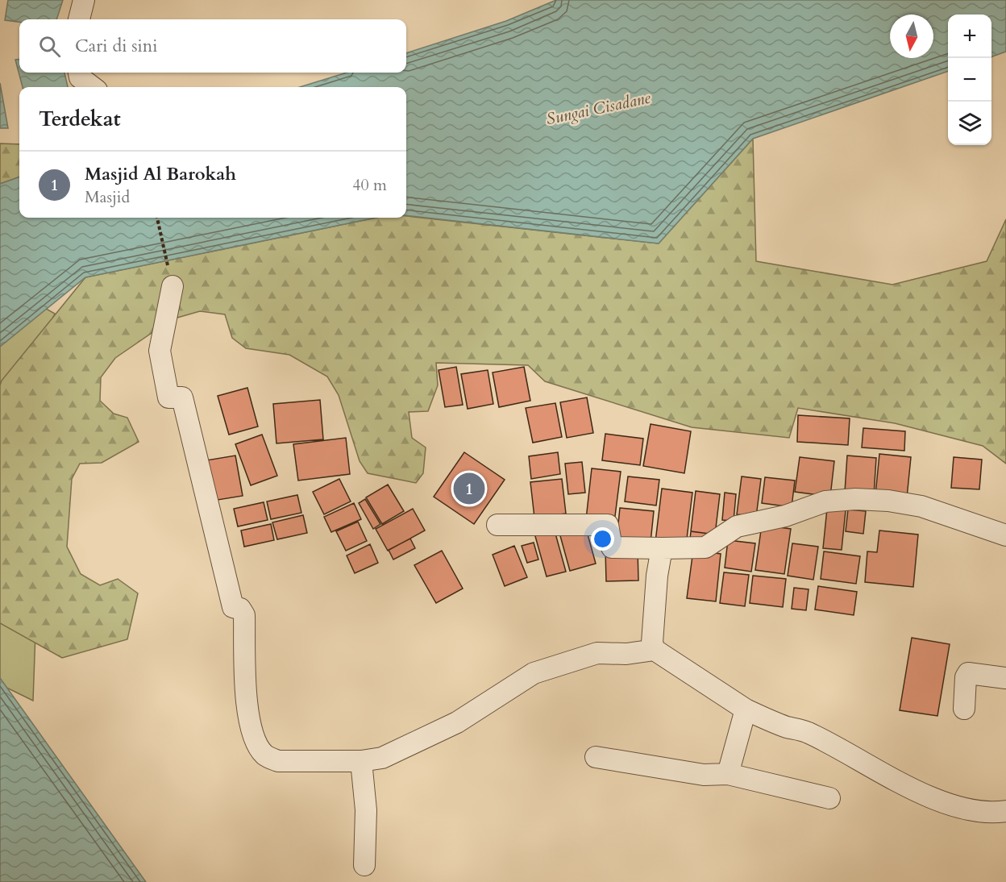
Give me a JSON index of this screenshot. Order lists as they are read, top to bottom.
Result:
{
  "water": ["Sungai Cisadane"],
  "north": "bottom",
  "page": {
    "map_buttons": ["+", "−"],
    "search": "Cari di sini",
    "heading": "Terdekat",
    "list": [
      {
        "mark": "1",
        "name": "Masjid Al Barokah",
        "note": "Masjid",
        "value": "40 m"
      }
    ],
    "pins": "1"
  }
}
